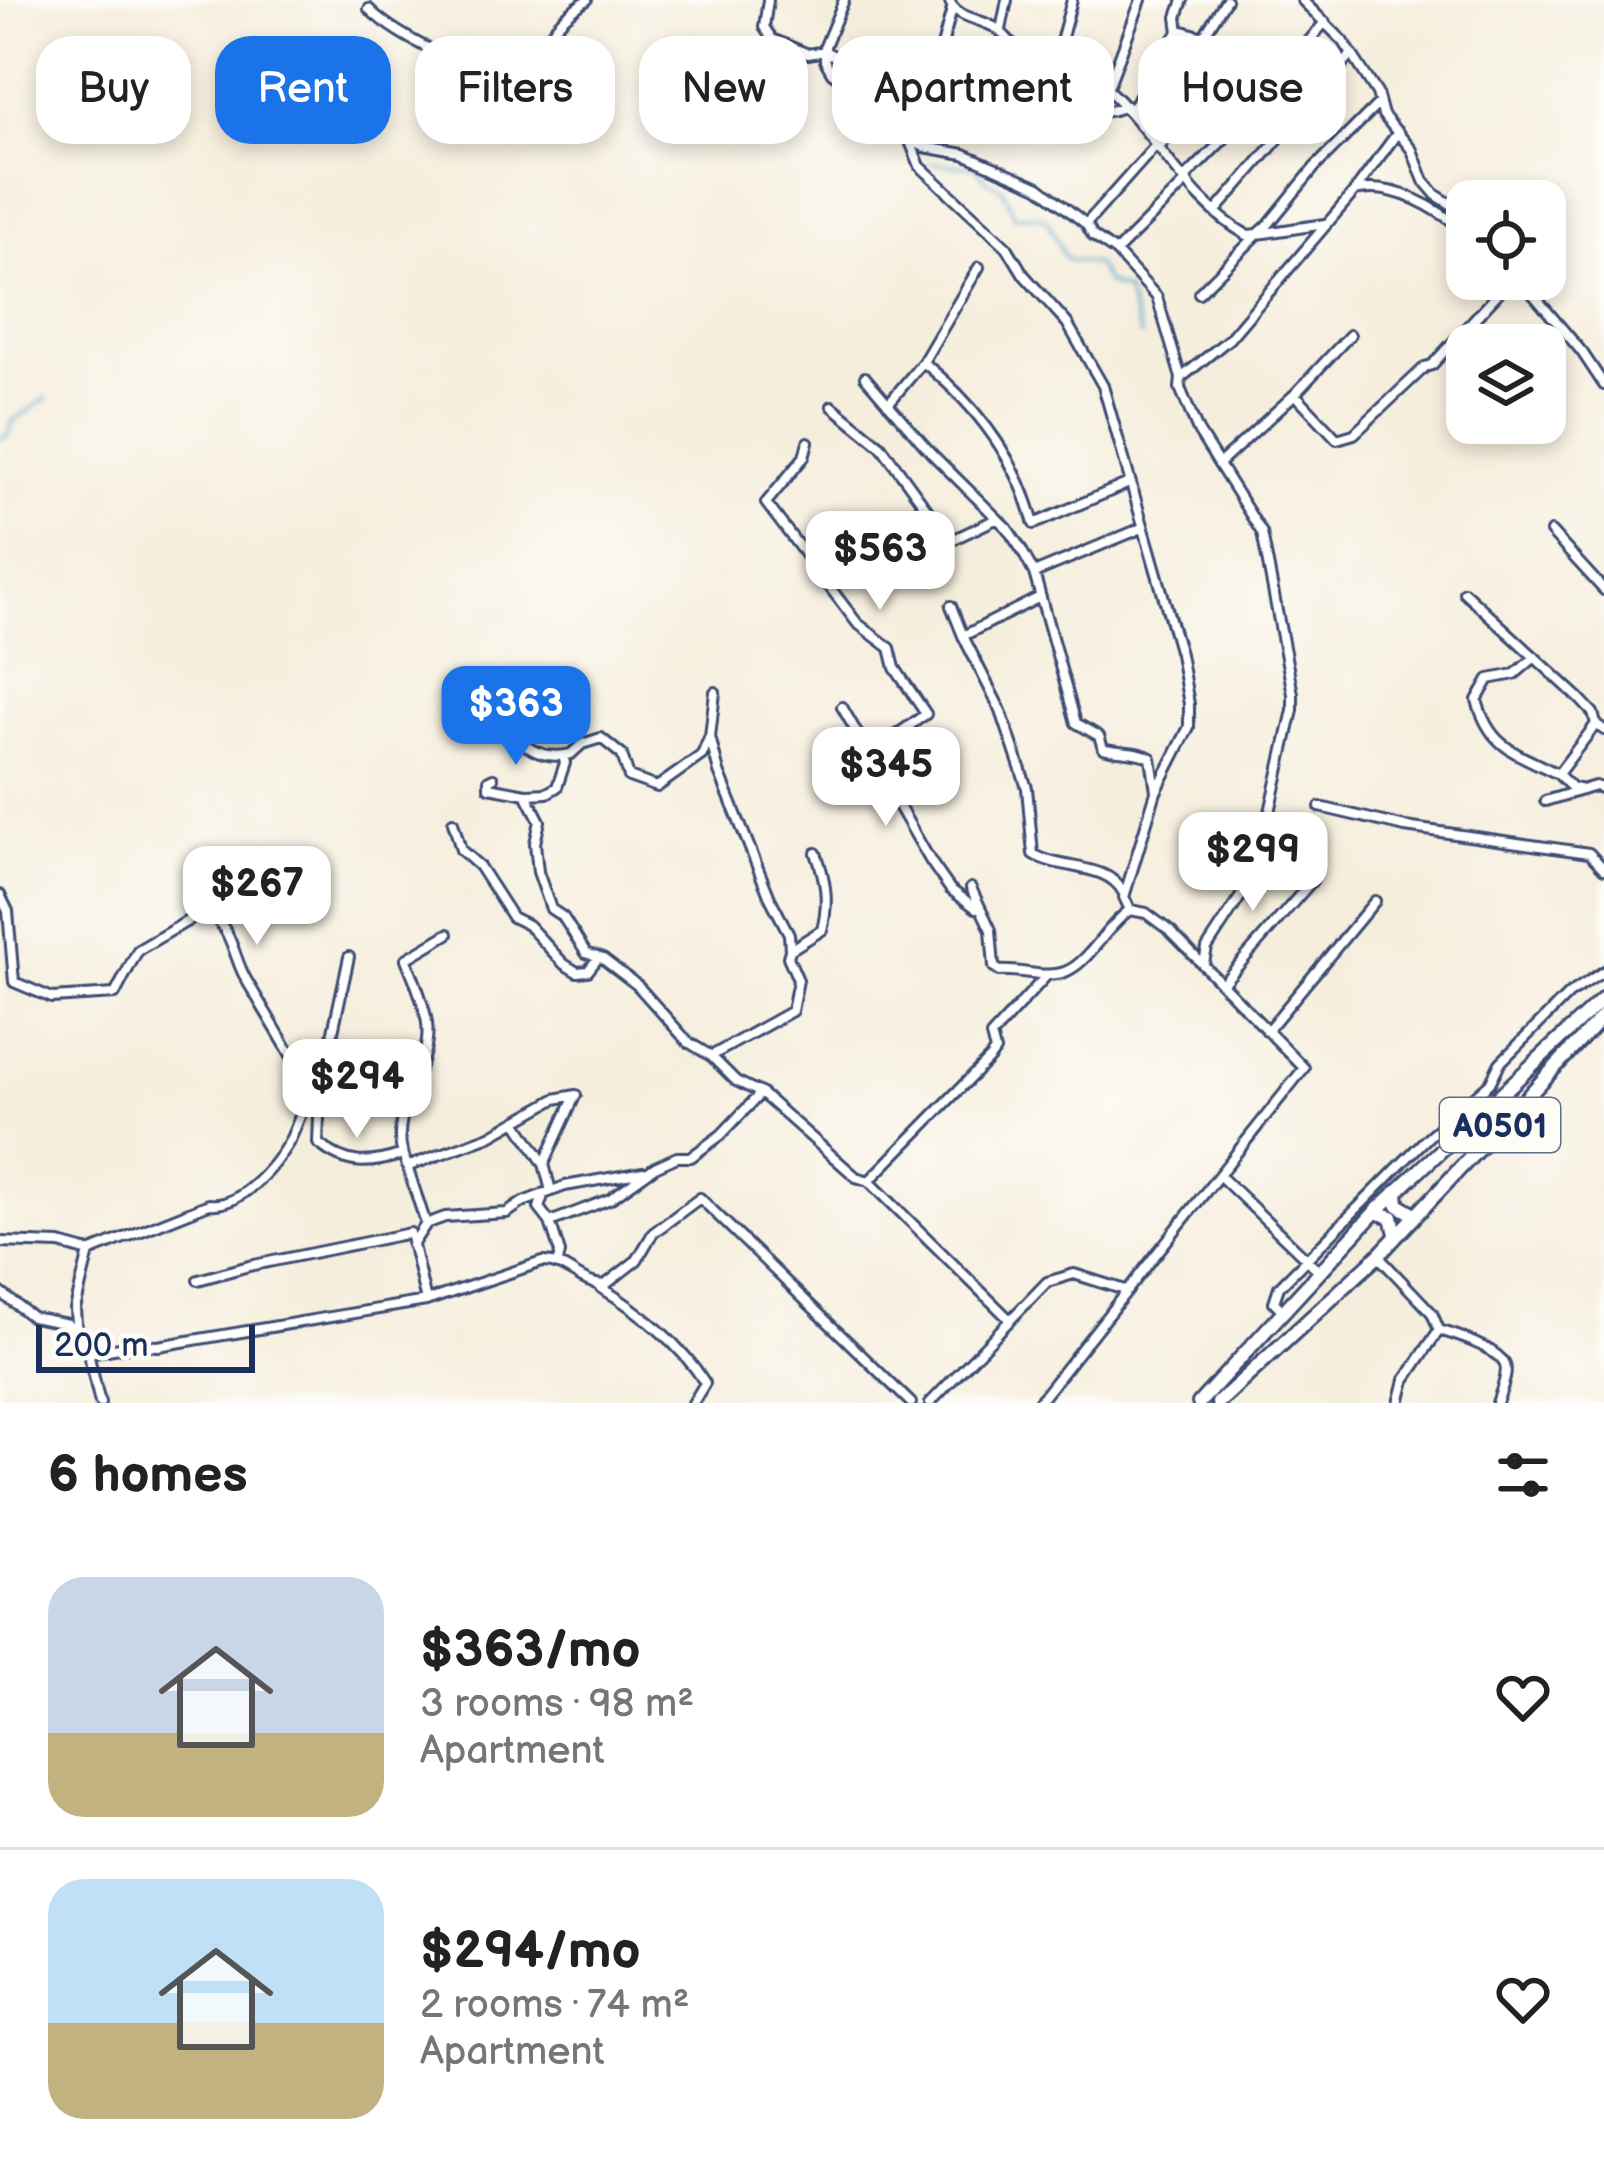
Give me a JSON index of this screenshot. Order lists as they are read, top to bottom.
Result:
{
  "streets": {
    "highway": ["A0501"]
  },
  "scale_bar": "200 m",
  "page": {
    "chip": [
      "Buy",
      "Rent",
      "Filters",
      "New",
      "Apartment",
      "House"
    ],
    "price": [
      "$563",
      "$363",
      "$345",
      "$299",
      "$267",
      "$294"
    ],
    "scale": "200 m",
    "heading": "6 homes",
    "list": [
      {
        "name": "$363/mo",
        "note": "3 rooms · 98 m² · Apartment"
      },
      {
        "name": "$294/mo",
        "note": "2 rooms · 74 m² · Apartment"
      }
    ]
  }
}
